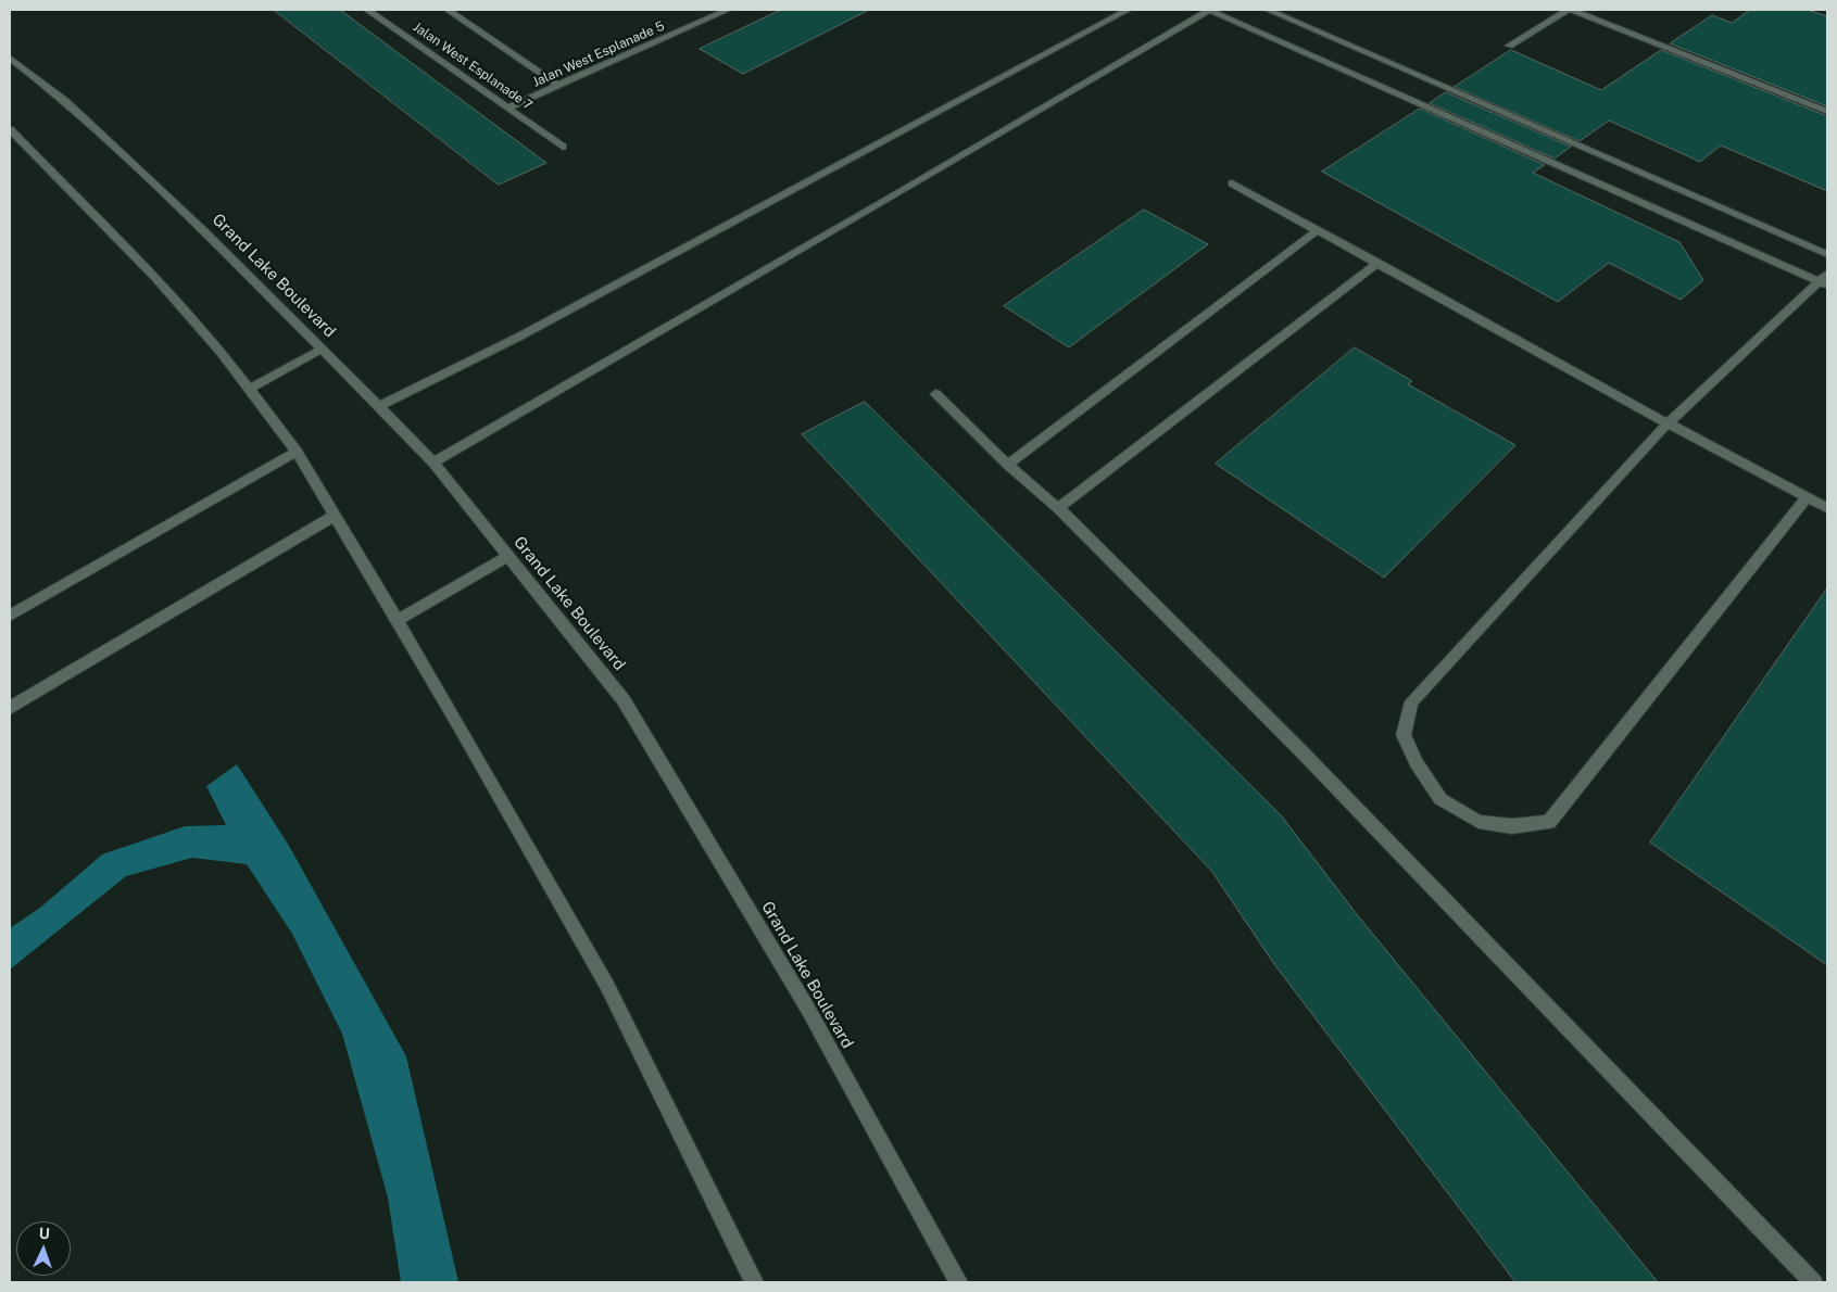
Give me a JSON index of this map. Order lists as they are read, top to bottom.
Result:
{
  "streets": {
    "street": ["Jalan West Esplanade 5", "Jalan West Esplanade 7", "Grand Lake Boulevard"]
  },
  "crossings": [
    ["Jalan West Esplanade 5", "Jalan West Esplanade 7"]
  ],
  "north": "top"
}
